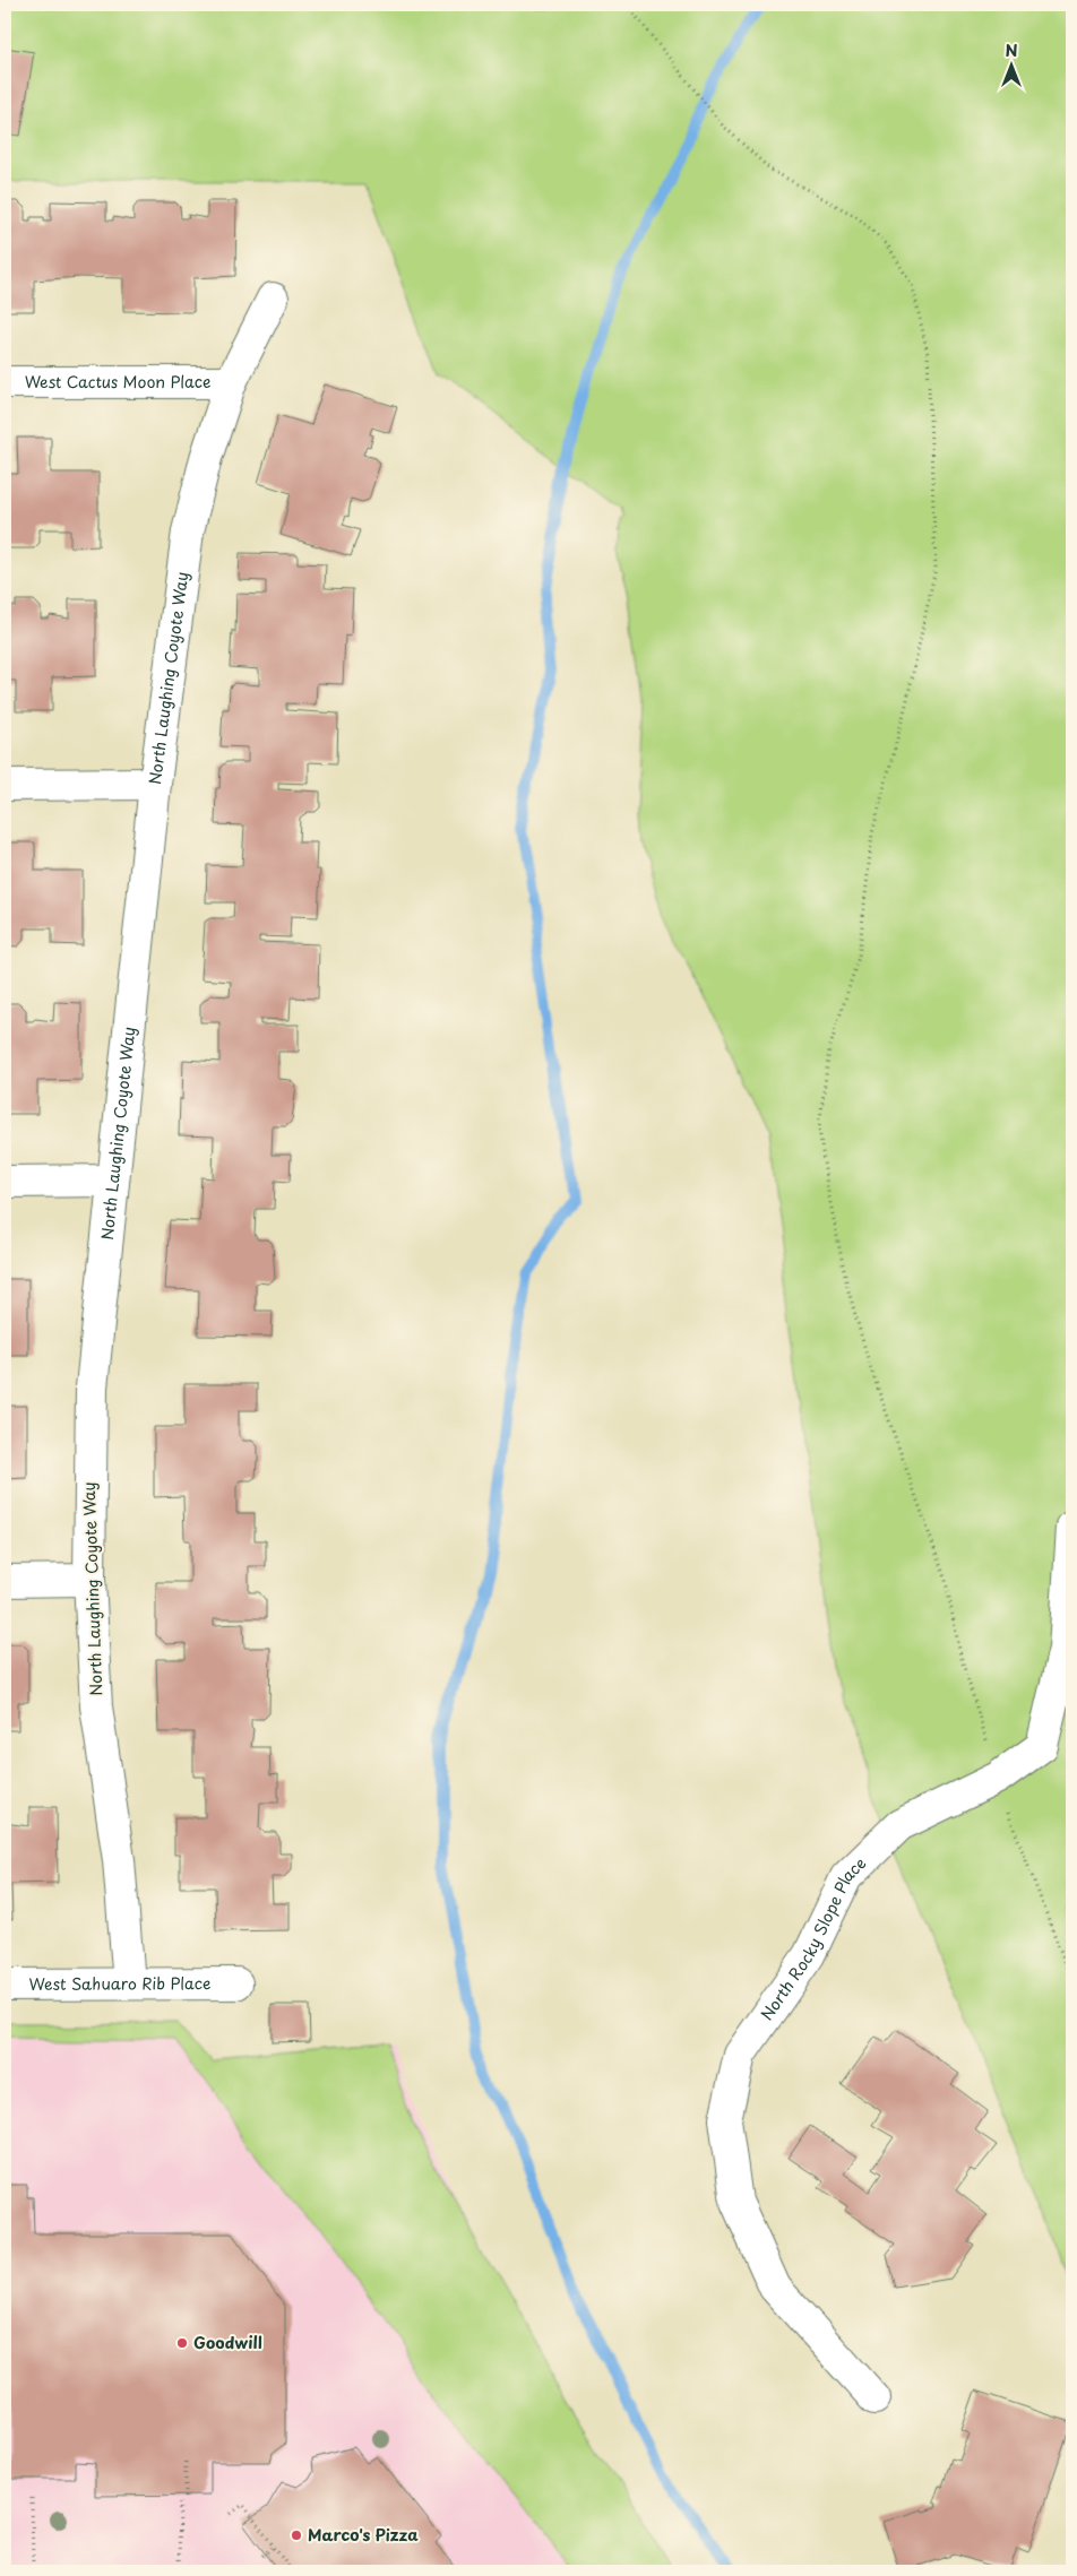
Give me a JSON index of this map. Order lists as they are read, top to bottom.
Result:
{
  "streets": {
    "street": [
      "West Cactus Moon Place",
      "North Laughing Coyote Way",
      "North Rocky Slope Place",
      "West Sahuaro Rib Place"
    ]
  },
  "crossings": [
    ["West Cactus Moon Place", "North Laughing Coyote Way"],
    ["North Laughing Coyote Way", "West Sahuaro Rib Place"]
  ],
  "places": ["Goodwill", "Marco's Pizza"],
  "north": "top"
}
